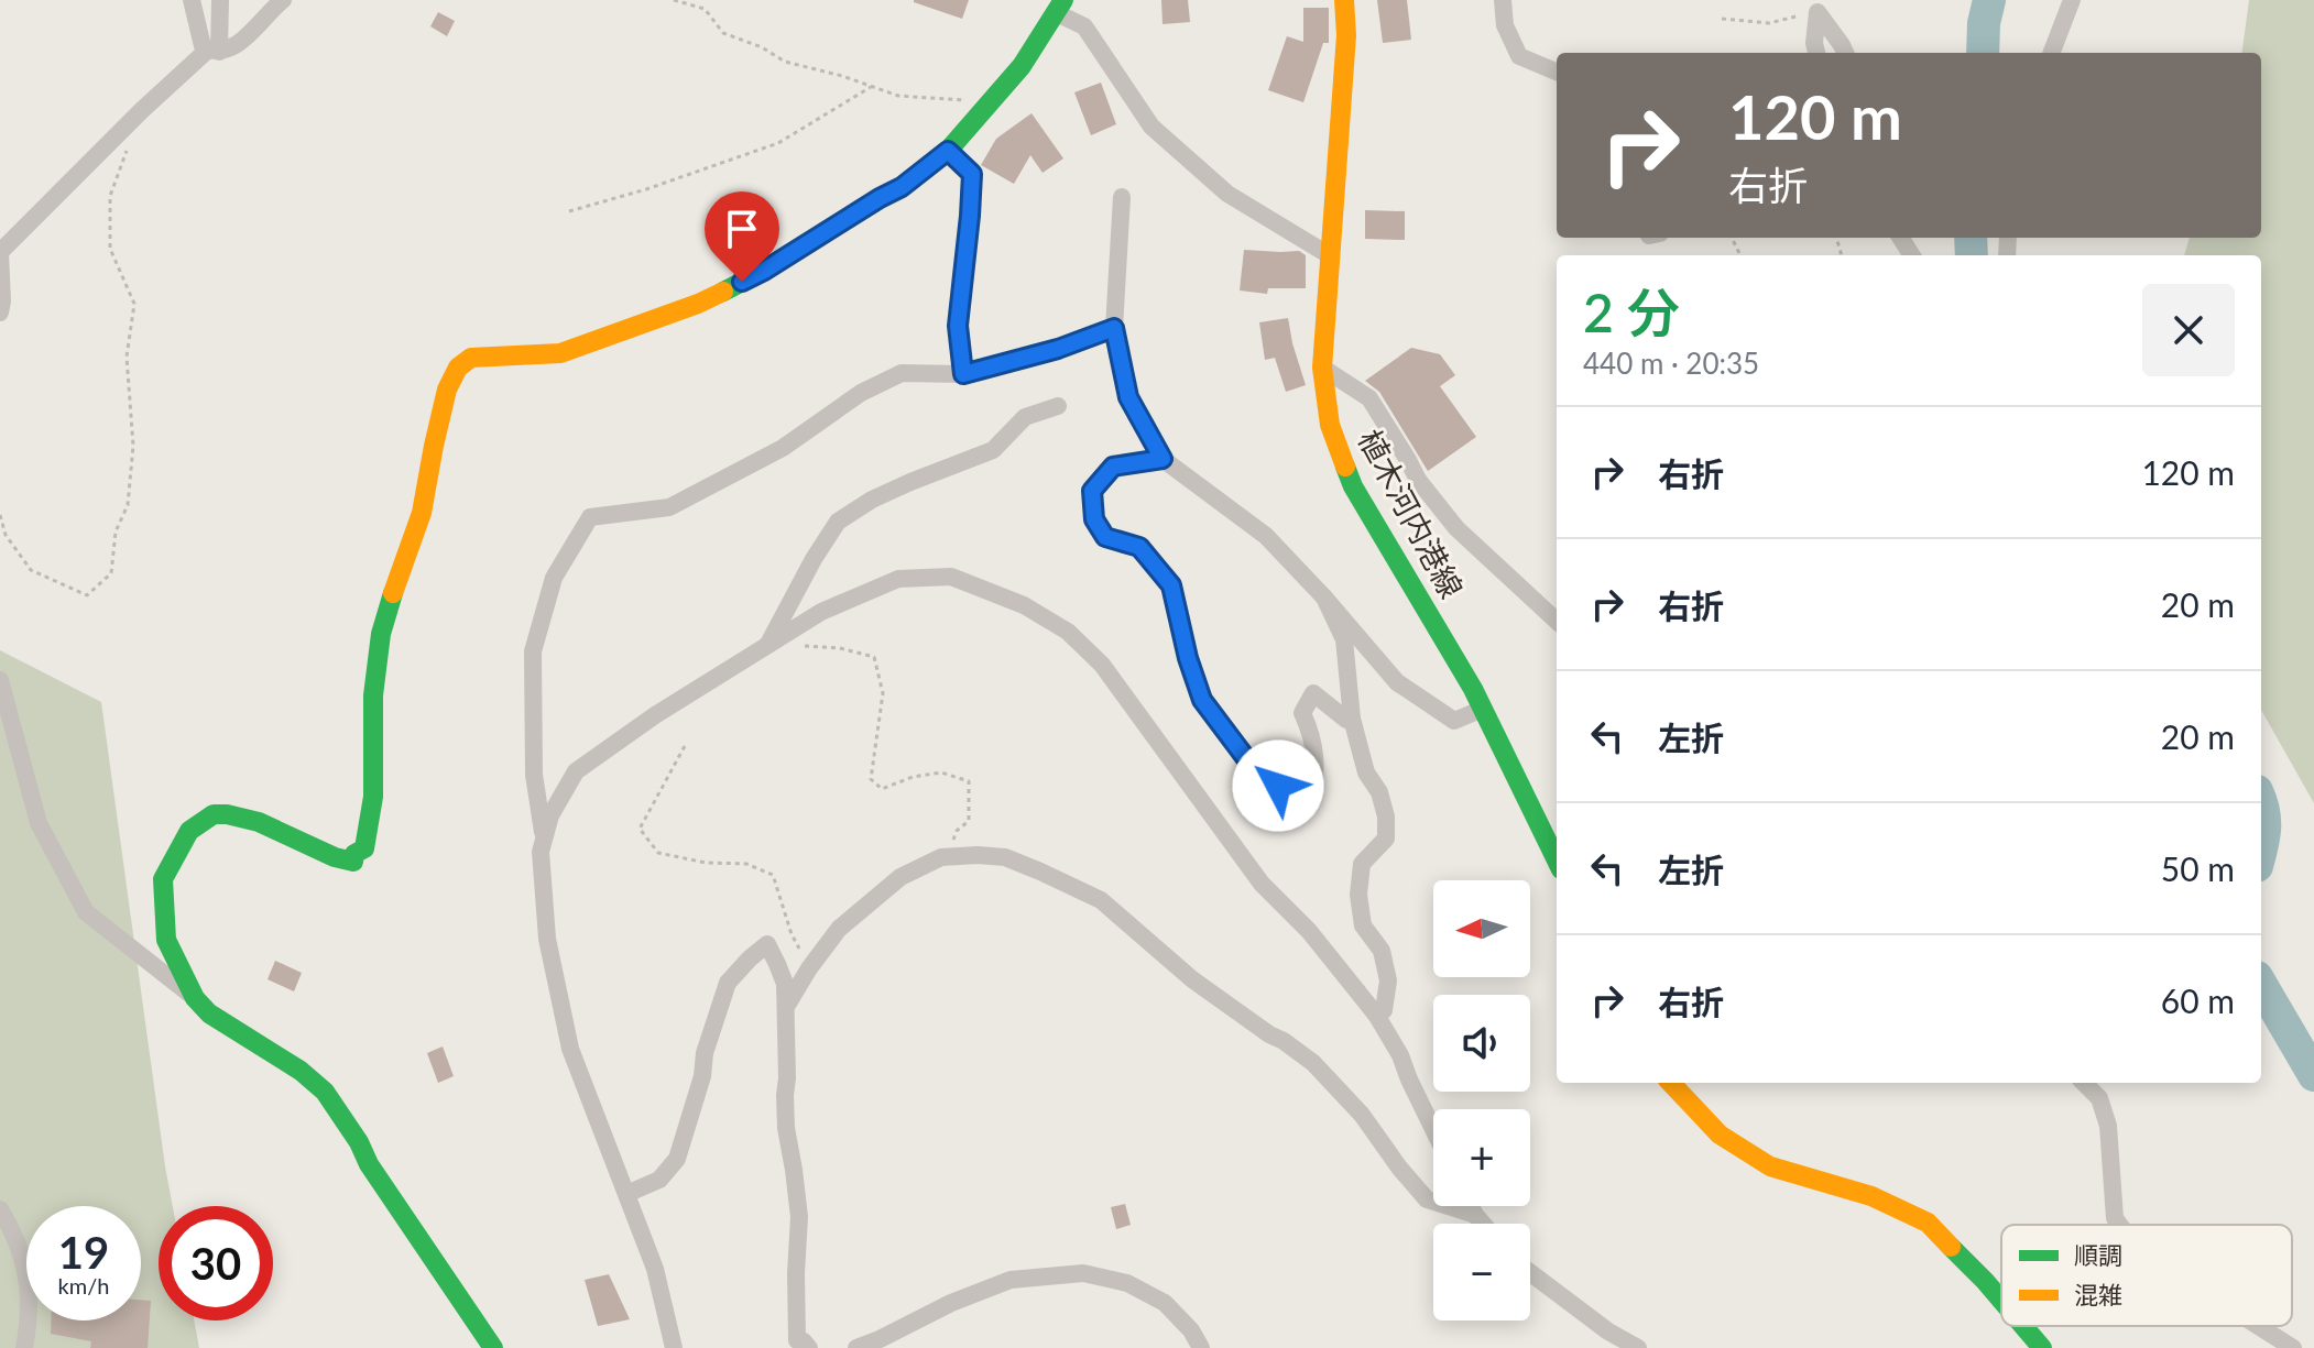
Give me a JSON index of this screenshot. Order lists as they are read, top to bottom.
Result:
{
  "streets": {
    "street": ["植木河内港線"]
  },
  "legend": ["順調", "混雑"],
  "north": "left",
  "page": {
    "turn": ["120 m", "右折"],
    "heading": ["2 分", "440 m · 20:35"],
    "list": [
      {
        "name": "右折",
        "value": "120 m"
      },
      {
        "name": "右折",
        "value": "20 m"
      },
      {
        "name": "左折",
        "value": "20 m"
      },
      {
        "name": "左折",
        "value": "50 m"
      },
      {
        "name": "右折",
        "value": "60 m"
      }
    ],
    "map_buttons": ["+", "−"],
    "speed": "19 km/h",
    "limit": "30"
  }
}
